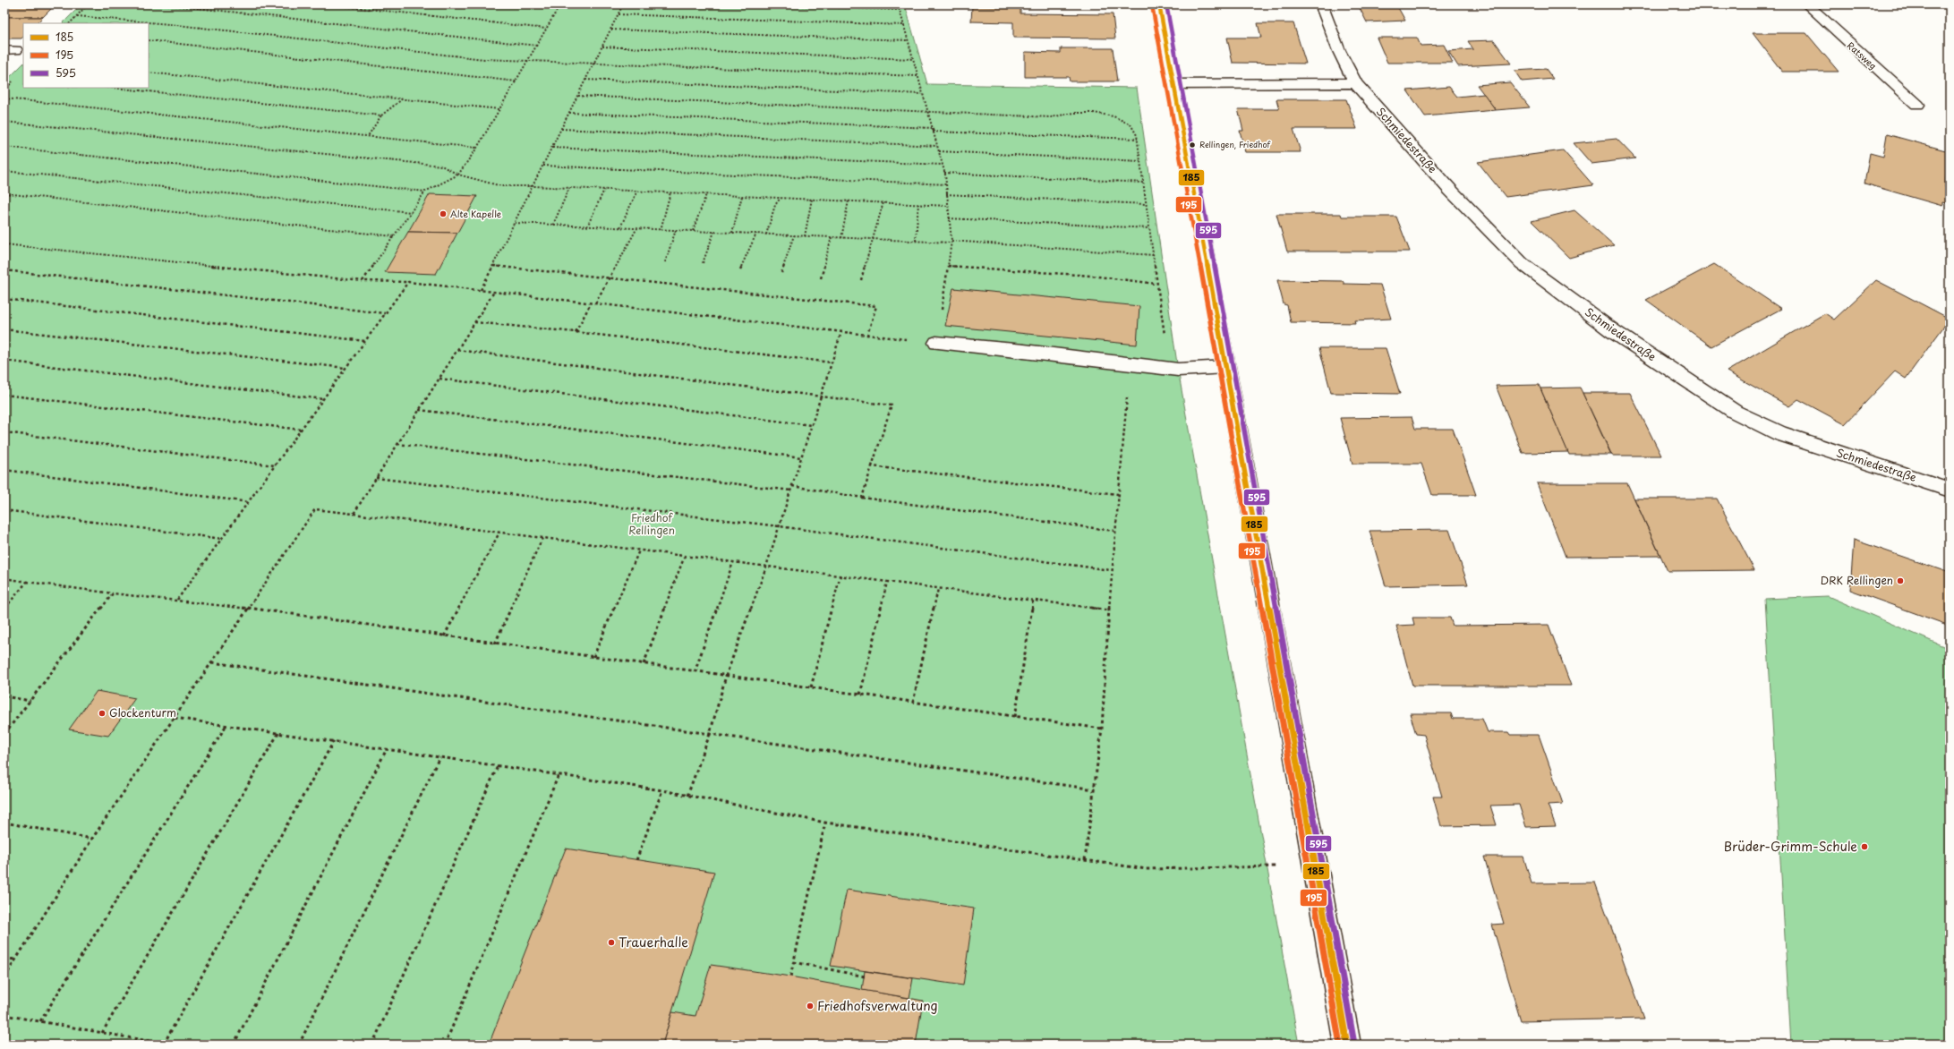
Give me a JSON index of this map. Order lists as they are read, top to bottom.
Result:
{
  "streets": {
    "street": ["Ratsweg", "Schmiedestraße"]
  },
  "parks": ["Friedhof Rellingen"],
  "places": [
    "Rellingen, Friedhof",
    "Alte Kapelle",
    "DRK Rellingen",
    "Glockenturm",
    "Brüder-Grimm-Schule",
    "Trauerhalle",
    "Friedhofsverwaltung"
  ],
  "lines": ["transit line 185", "transit line 595", "transit line 195"],
  "legend": ["185", "195", "595"]
}
